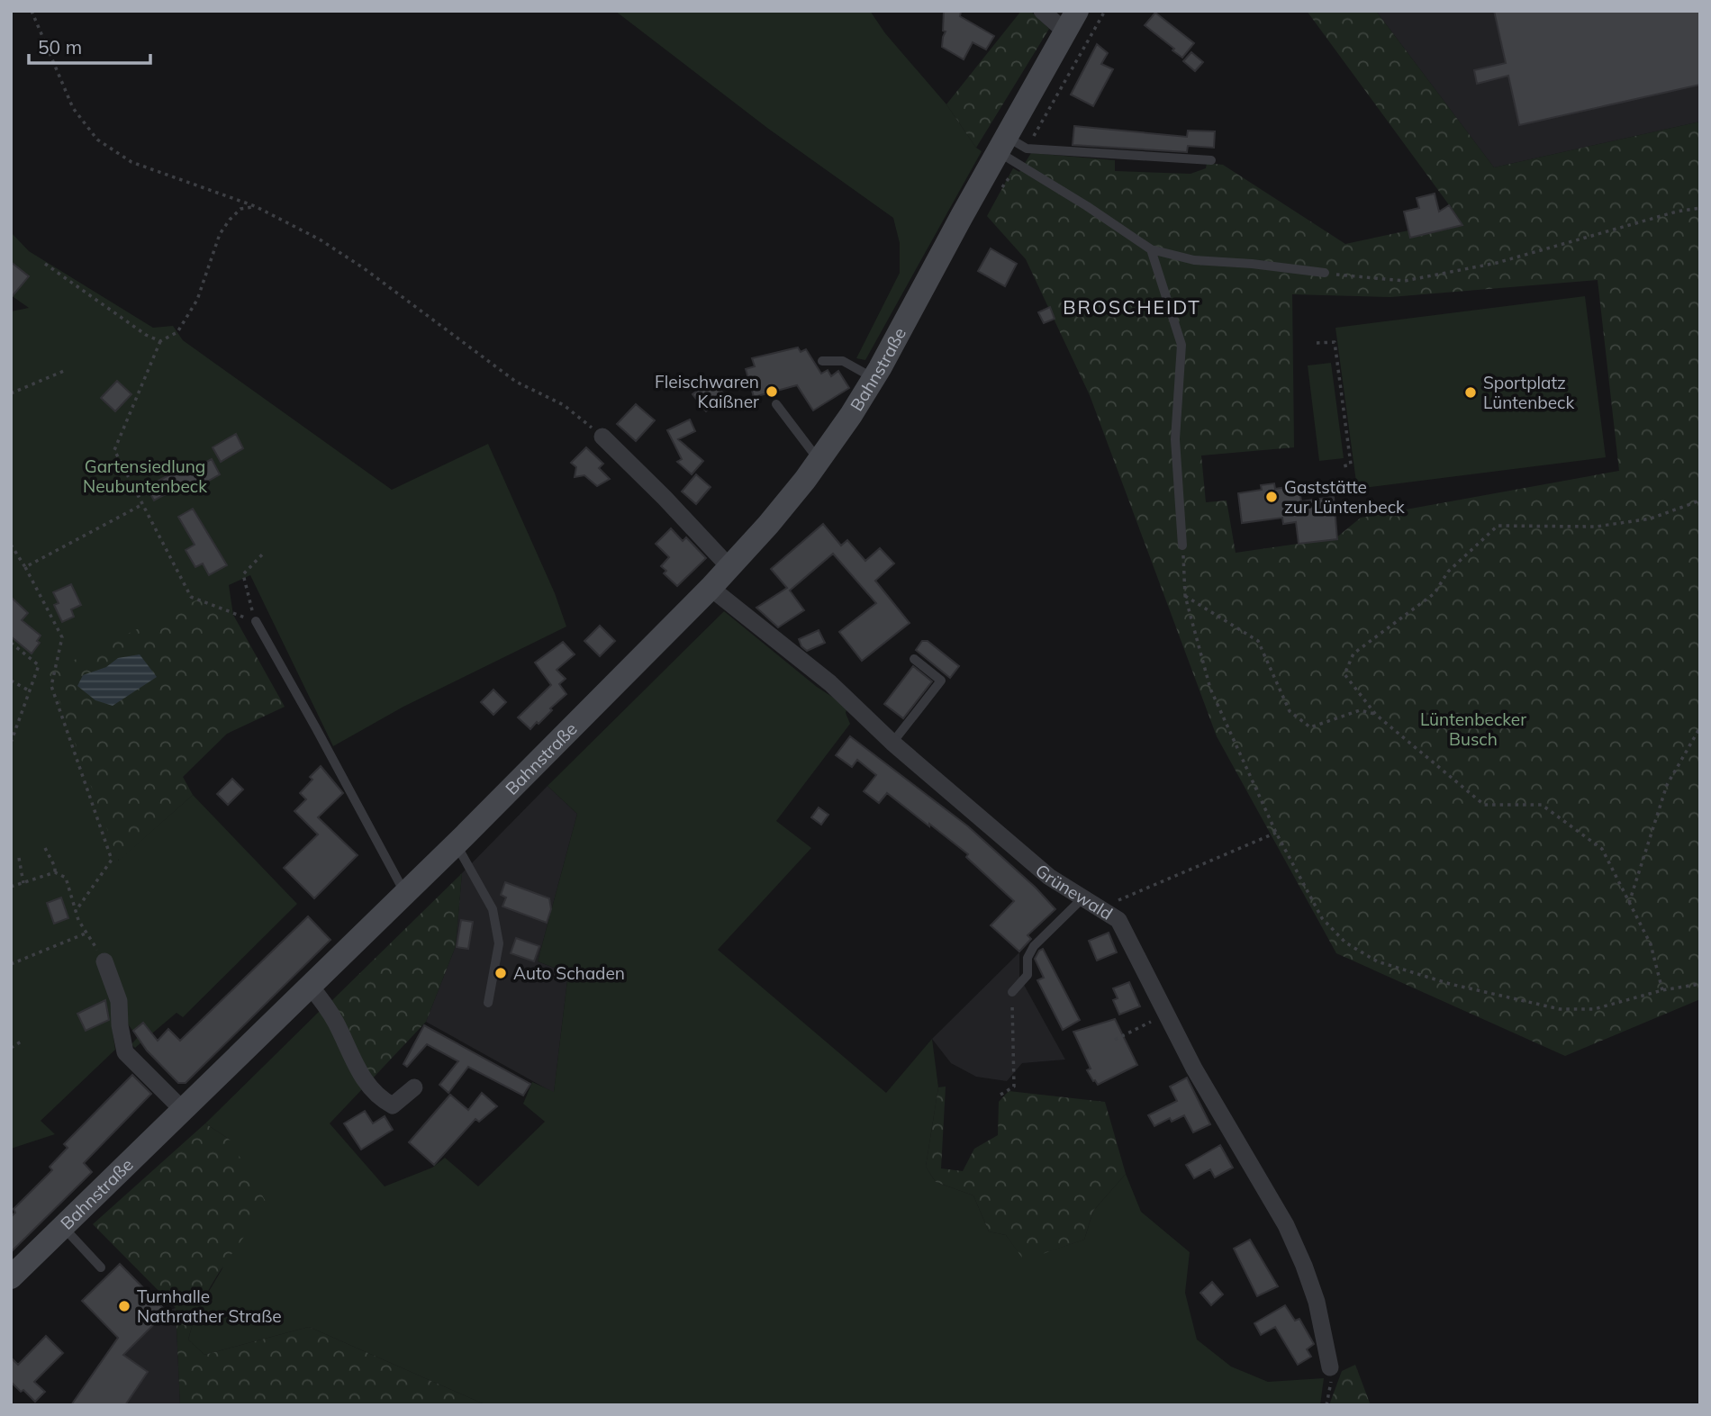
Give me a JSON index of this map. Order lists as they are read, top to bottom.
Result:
{
  "streets": {
    "main road": ["Bahnstraße"],
    "street": ["Grünewald"]
  },
  "crossings": [
    ["Bahnstraße", "Grünewald"]
  ],
  "districts": ["BROSCHEIDT"],
  "parks": ["Gartensiedlung Neubuntenbeck", "Lüntenbecker Busch"],
  "places": [
    "Fleischwaren Kaißner",
    "Sportplatz Lüntenbeck",
    "Gaststätte zur Lüntenbeck",
    "Auto Schaden",
    "Turnhalle Nathrather Straße"
  ],
  "scale_bar": "50 m"
}
